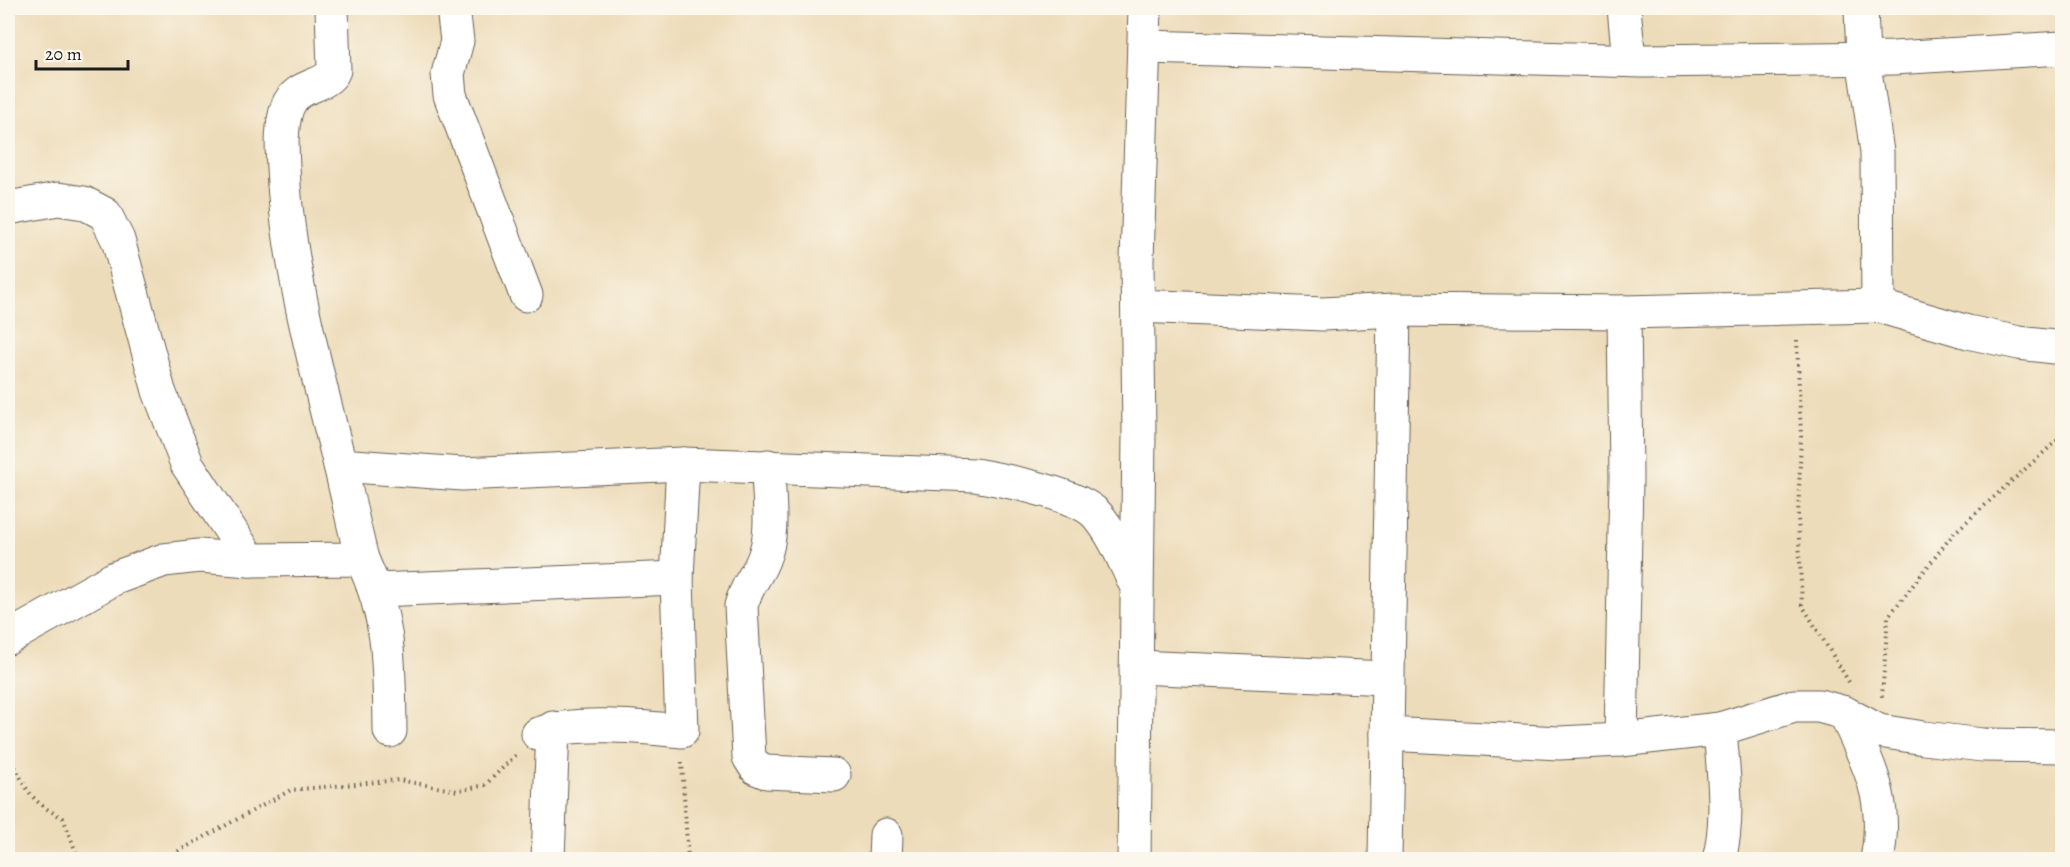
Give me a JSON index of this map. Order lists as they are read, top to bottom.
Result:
{
  "scale_bar": "20 m"
}
